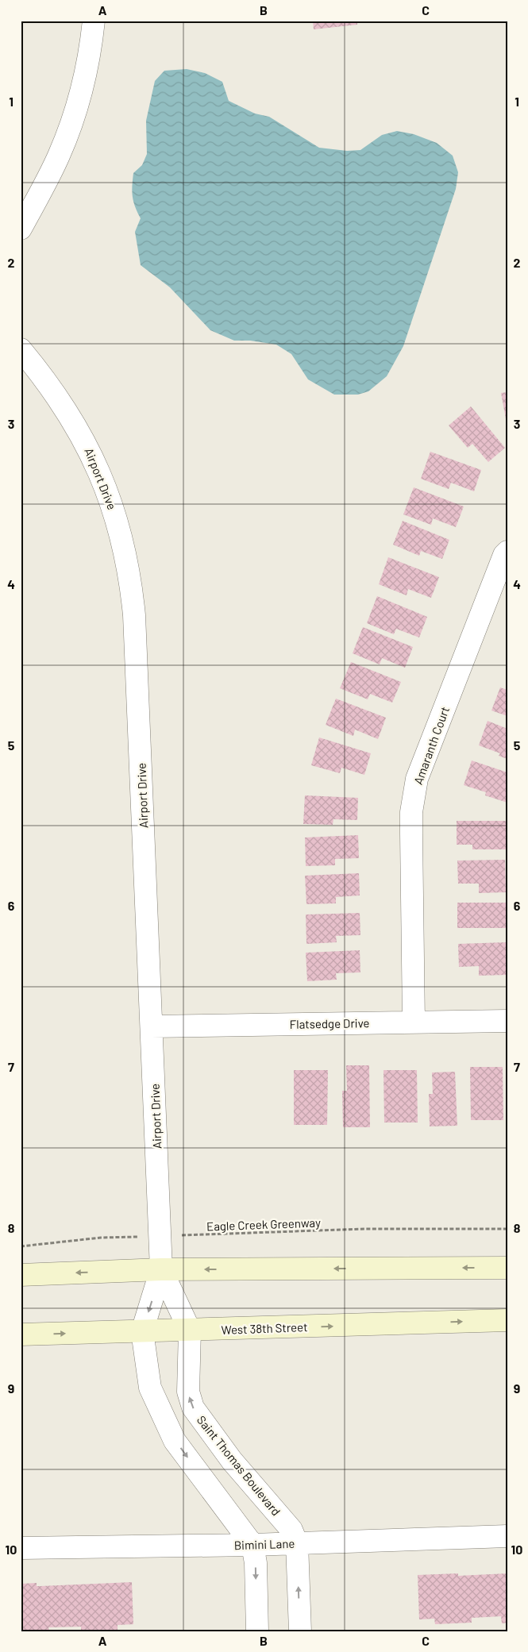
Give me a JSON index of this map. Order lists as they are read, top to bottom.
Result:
{
  "streets": {
    "main road": ["West 38th Street"],
    "street": [
      "Airport Drive",
      "Amaranth Court",
      "Flatsedge Drive",
      "Saint Thomas Boulevard",
      "Bimini Lane"
    ],
    "path": ["Eagle Creek Greenway"]
  },
  "crossings": [
    ["Airport Drive", "Flatsedge Drive"],
    ["Airport Drive", "Eagle Creek Greenway"],
    ["Airport Drive", "Saint Thomas Boulevard"],
    ["Amaranth Court", "Flatsedge Drive"],
    ["West 38th Street", "Saint Thomas Boulevard"],
    ["Saint Thomas Boulevard", "Bimini Lane"]
  ],
  "grid": {
    "columns": ["A", "B", "C"],
    "rows": [
      "1",
      "2",
      "3",
      "4",
      "5",
      "6",
      "7",
      "8",
      "9",
      "10"
    ]
  }
}
